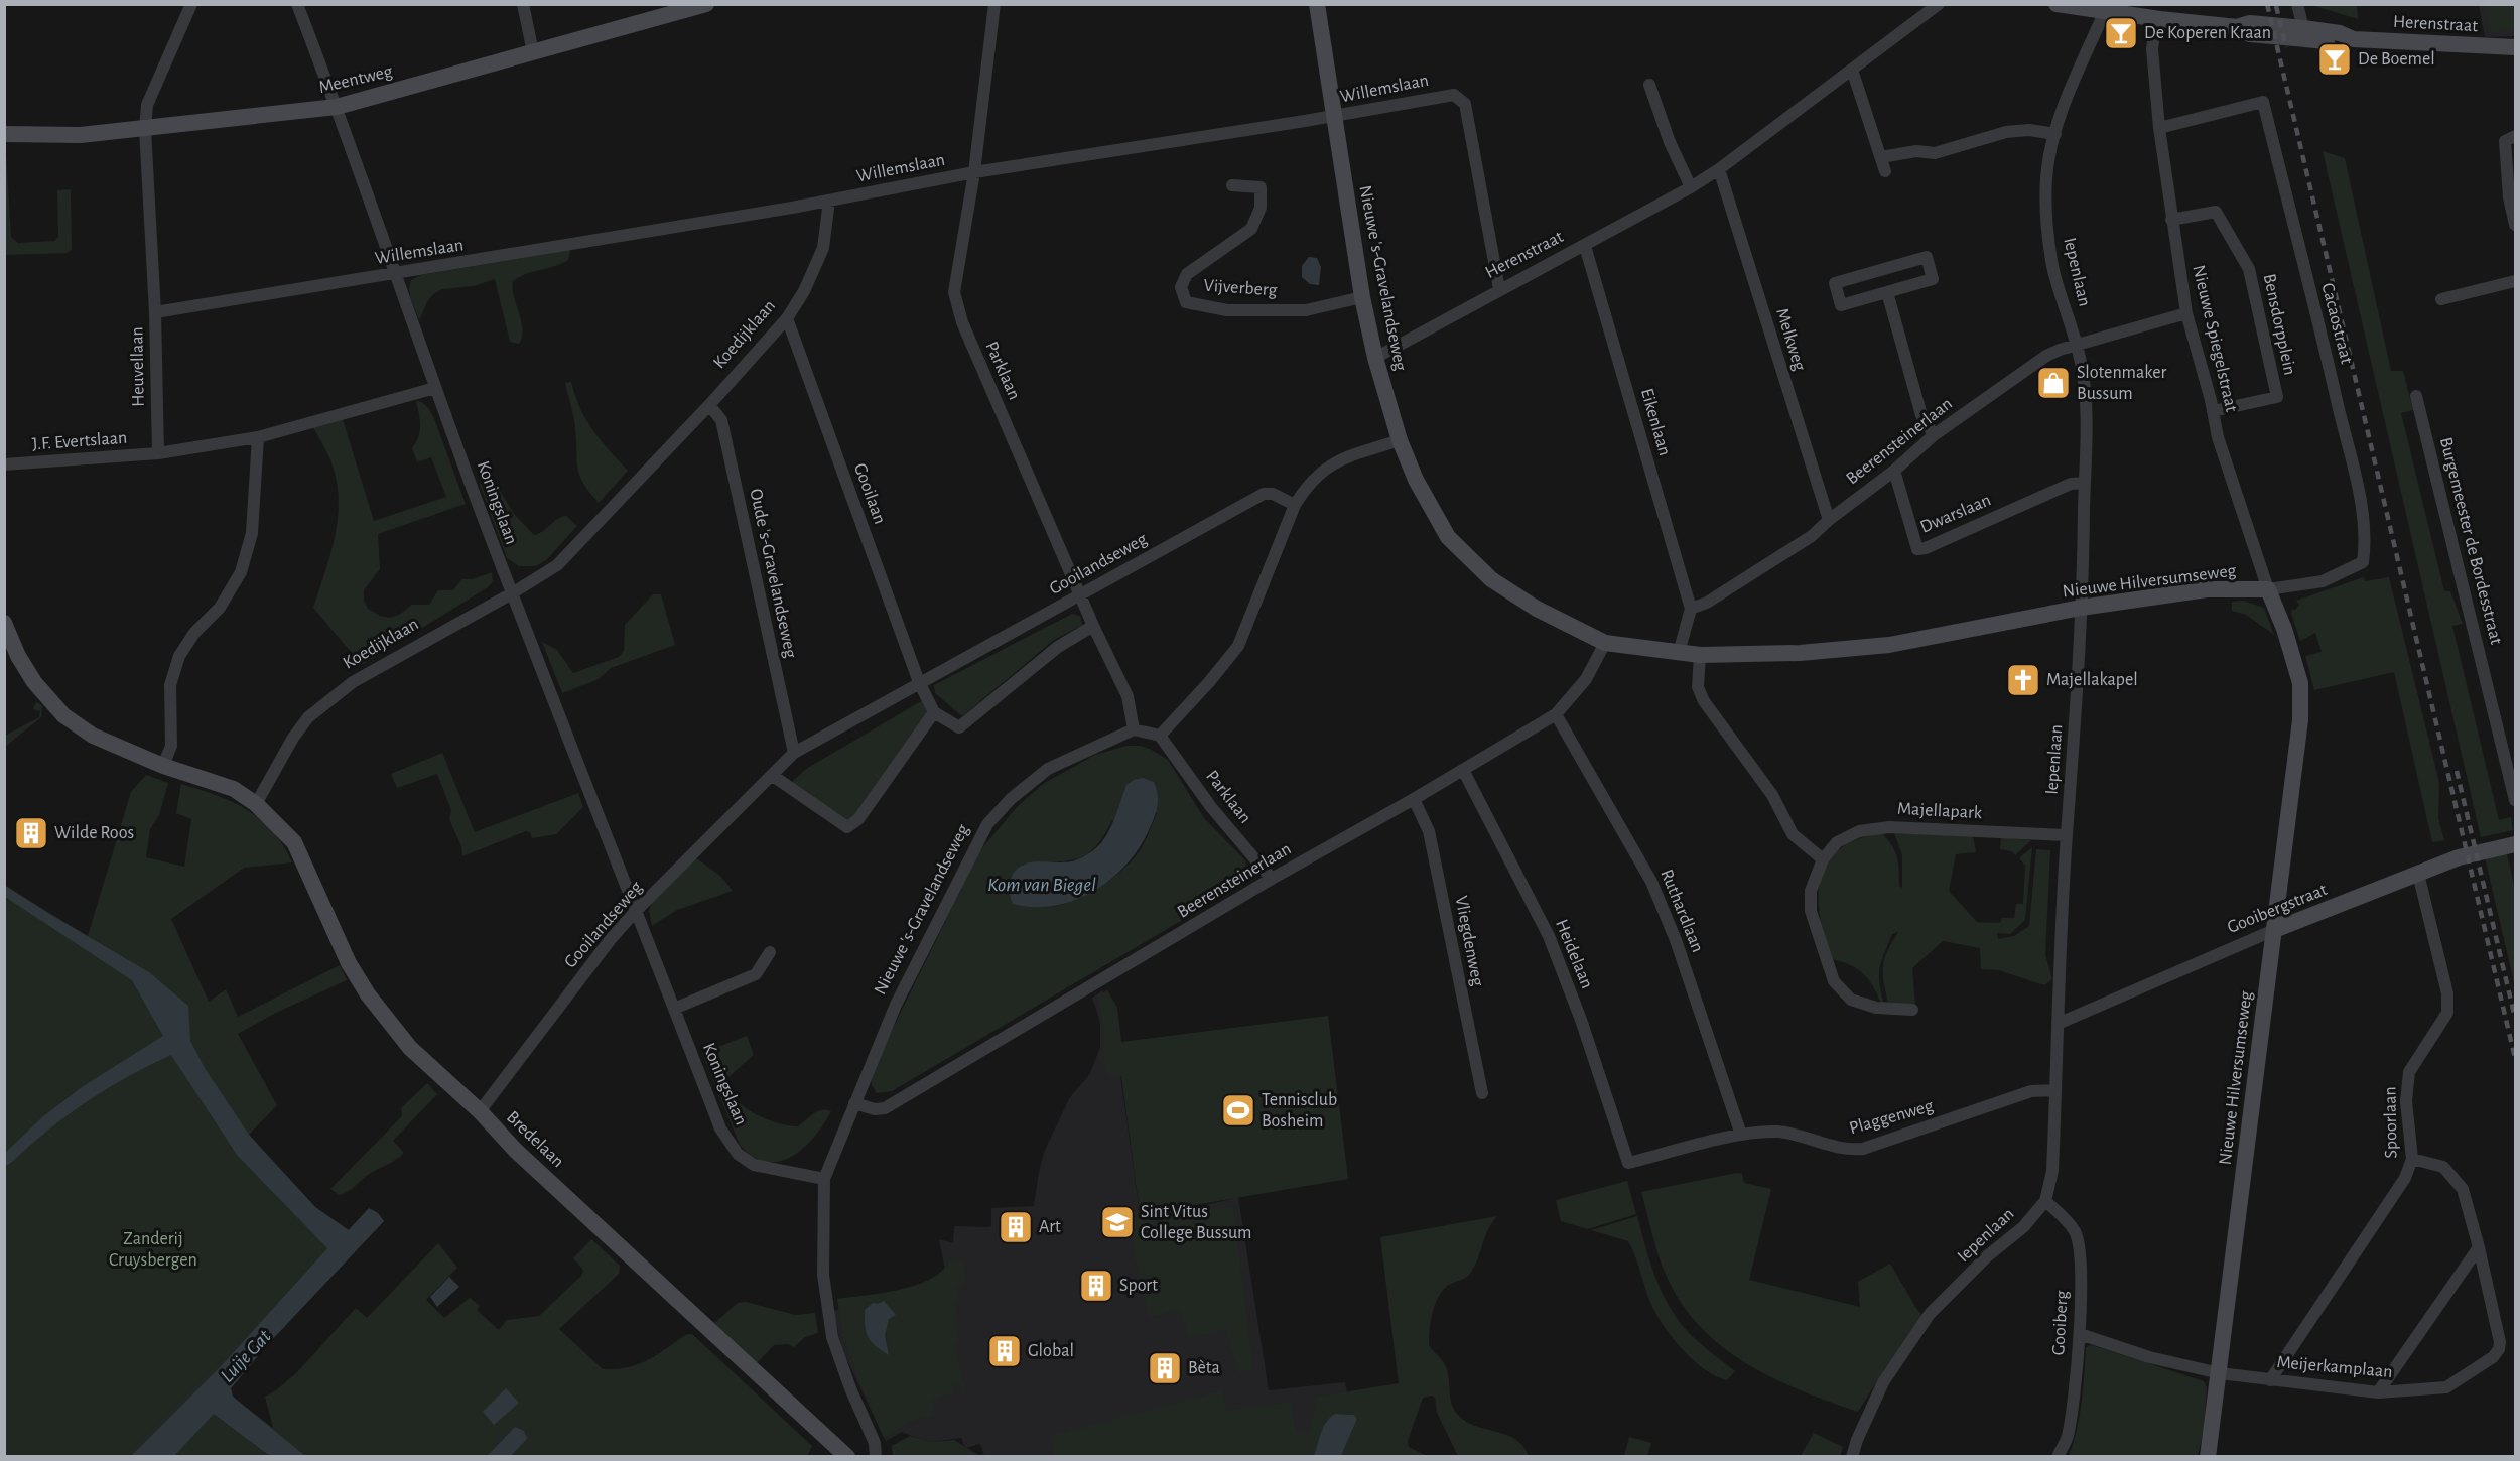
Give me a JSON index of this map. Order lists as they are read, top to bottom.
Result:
{
  "streets": {
    "street": [
      "Herenstraat",
      "Meentweg",
      "Willemslaan",
      "Iepenlaan",
      "Nieuwe 's-Gravelandseweg",
      "Vijverberg",
      "Cacaostraat",
      "Bensdorpplein",
      "Koedijklaan",
      "Nieuwe Spiegelstraat",
      "Melkweg",
      "Heuvellaan",
      "Parklaan",
      "Eikenlaan",
      "J.F. Evertslaan",
      "Beerensteinerlaan",
      "Gooilaan",
      "Koningslaan",
      "Dwarslaan",
      "Burgemeester de Bordesstraat",
      "Gooilandseweg",
      "Oude 's-Gravelandseweg",
      "Nieuwe Hilversumseweg",
      "Majellapark",
      "Gooibergstraat",
      "Ruthardlaan",
      "Vliegdenweg",
      "Heidelaan",
      "Plaggenweg",
      "Spoorlaan",
      "Bredelaan",
      "Gooiberg",
      "Meijerkamplaan"
    ]
  },
  "crossings": [
    ["Herenstraat", "Willemslaan"],
    ["Herenstraat", "Iepenlaan"],
    ["Herenstraat", "Nieuwe 's-Gravelandseweg"],
    ["Herenstraat", "Nieuwe Spiegelstraat"],
    ["Herenstraat", "Melkweg"],
    ["Herenstraat", "Eikenlaan"],
    ["Meentweg", "Heuvellaan"],
    ["Meentweg", "Koningslaan"],
    ["Willemslaan", "Nieuwe 's-Gravelandseweg"],
    ["Willemslaan", "Koedijklaan"],
    ["Willemslaan", "Heuvellaan"],
    ["Willemslaan", "Parklaan"],
    ["Willemslaan", "Koningslaan"],
    ["Iepenlaan", "Beerensteinerlaan"],
    ["Iepenlaan", "Dwarslaan"],
    ["Iepenlaan", "Nieuwe Hilversumseweg"],
    ["Iepenlaan", "Majellapark"],
    ["Iepenlaan", "Gooibergstraat"],
    ["Iepenlaan", "Plaggenweg"],
    ["Iepenlaan", "Gooiberg"],
    ["Nieuwe 's-Gravelandseweg", "Vijverberg"],
    ["Nieuwe 's-Gravelandseweg", "Parklaan"],
    ["Nieuwe 's-Gravelandseweg", "Beerensteinerlaan"],
    ["Nieuwe 's-Gravelandseweg", "Koningslaan"],
    ["Nieuwe 's-Gravelandseweg", "Nieuwe Hilversumseweg"],
    ["Cacaostraat", "Nieuwe Spiegelstraat"],
    ["Cacaostraat", "Nieuwe Hilversumseweg"],
    ["Bensdorpplein", "Nieuwe Spiegelstraat"],
    ["Koedijklaan", "Gooilaan"],
    ["Koedijklaan", "Koningslaan"],
    ["Koedijklaan", "Oude 's-Gravelandseweg"],
    ["Koedijklaan", "Bredelaan"],
    ["Nieuwe Spiegelstraat", "Beerensteinerlaan"],
    ["Nieuwe Spiegelstraat", "Nieuwe Hilversumseweg"],
    ["Melkweg", "Beerensteinerlaan"],
    ["Heuvellaan", "J.F. Evertslaan"],
    ["Parklaan", "Beerensteinerlaan"],
    ["Parklaan", "Gooilandseweg"],
    ["Eikenlaan", "Beerensteinerlaan"],
    ["Beerensteinerlaan", "Dwarslaan"],
    ["Beerensteinerlaan", "Nieuwe Hilversumseweg"],
    ["Beerensteinerlaan", "Ruthardlaan"],
    ["Beerensteinerlaan", "Vliegdenweg"],
    ["Beerensteinerlaan", "Heidelaan"],
    ["Gooilaan", "Gooilandseweg"],
    ["Koningslaan", "Gooilandseweg"],
    ["Gooilandseweg", "Oude 's-Gravelandseweg"],
    ["Gooilandseweg", "Bredelaan"],
    ["Nieuwe Hilversumseweg", "Gooibergstraat"],
    ["Nieuwe Hilversumseweg", "Meijerkamplaan"],
    ["Gooibergstraat", "Spoorlaan"],
    ["Ruthardlaan", "Plaggenweg"],
    ["Heidelaan", "Plaggenweg"],
    ["Spoorlaan", "Meijerkamplaan"],
    ["Gooiberg", "Meijerkamplaan"]
  ],
  "water": ["Kom van Biegel", "Luije Gat"],
  "parks": ["Zanderij Cruysbergen"],
  "places": {
    "bar": ["De Koperen Kraan", "De Boemel"],
    "shop": ["Slotenmaker Bussum"],
    "church": ["Majellakapel"],
    "building": [
      "Wilde Roos",
      "Art",
      "Sport",
      "Global",
      "Bèta"
    ],
    "sports": ["Tennisclub Bosheim"],
    "school or university": ["Sint Vitus College Bussum"]
  }
}
